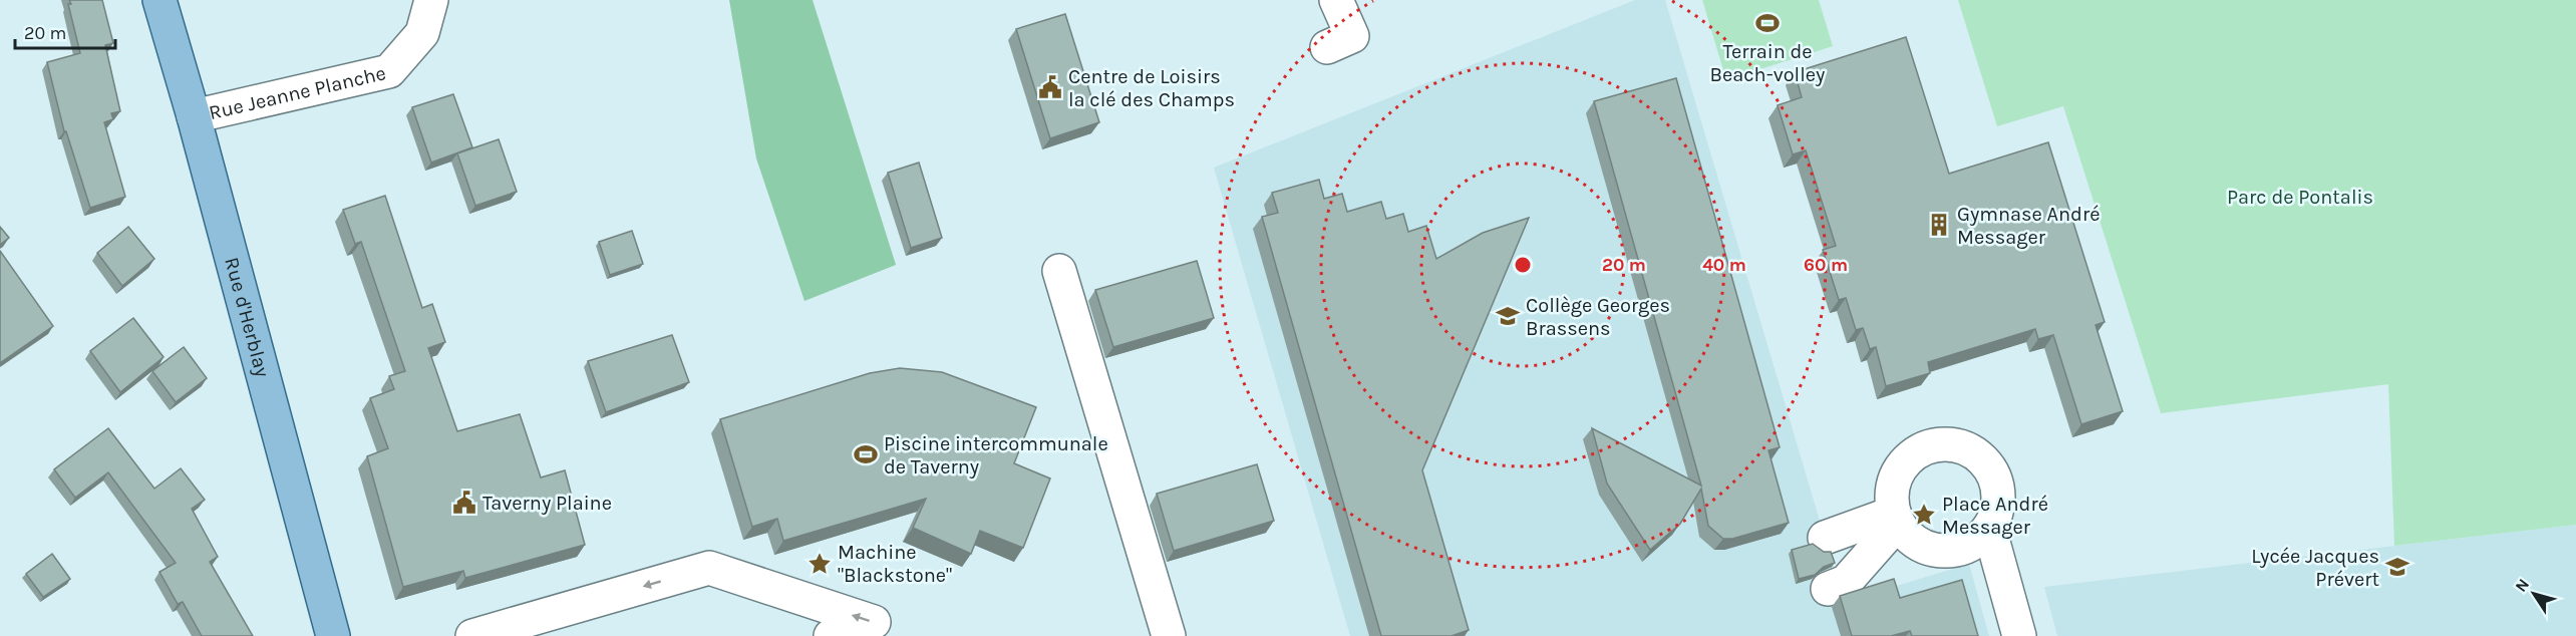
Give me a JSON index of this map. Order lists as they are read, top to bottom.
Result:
{
  "streets": {
    "main road": ["Rue d'Herblay"],
    "street": ["Rue Jeanne Planche"]
  },
  "crossings": [
    ["Rue Jeanne Planche", "Rue d'Herblay"]
  ],
  "parks": ["Parc de Pontalis"],
  "places": {
    "sports": ["Terrain de Beach-volley", "Piscine intercommunale de Taverny"],
    "public building": ["Centre de Loisirs la clé des Champs", "Taverny Plaine"],
    "building": ["Gymnase André Messager"],
    "school or university": ["Collège Georges Brassens", "Lycée Jacques Prévert"],
    "place": ["Place André Messager", "Machine \"Blackstone\""]
  },
  "scale_bar": "20 m",
  "north": "top left",
  "rings": ["20 m", "40 m", "60 m"]
}
